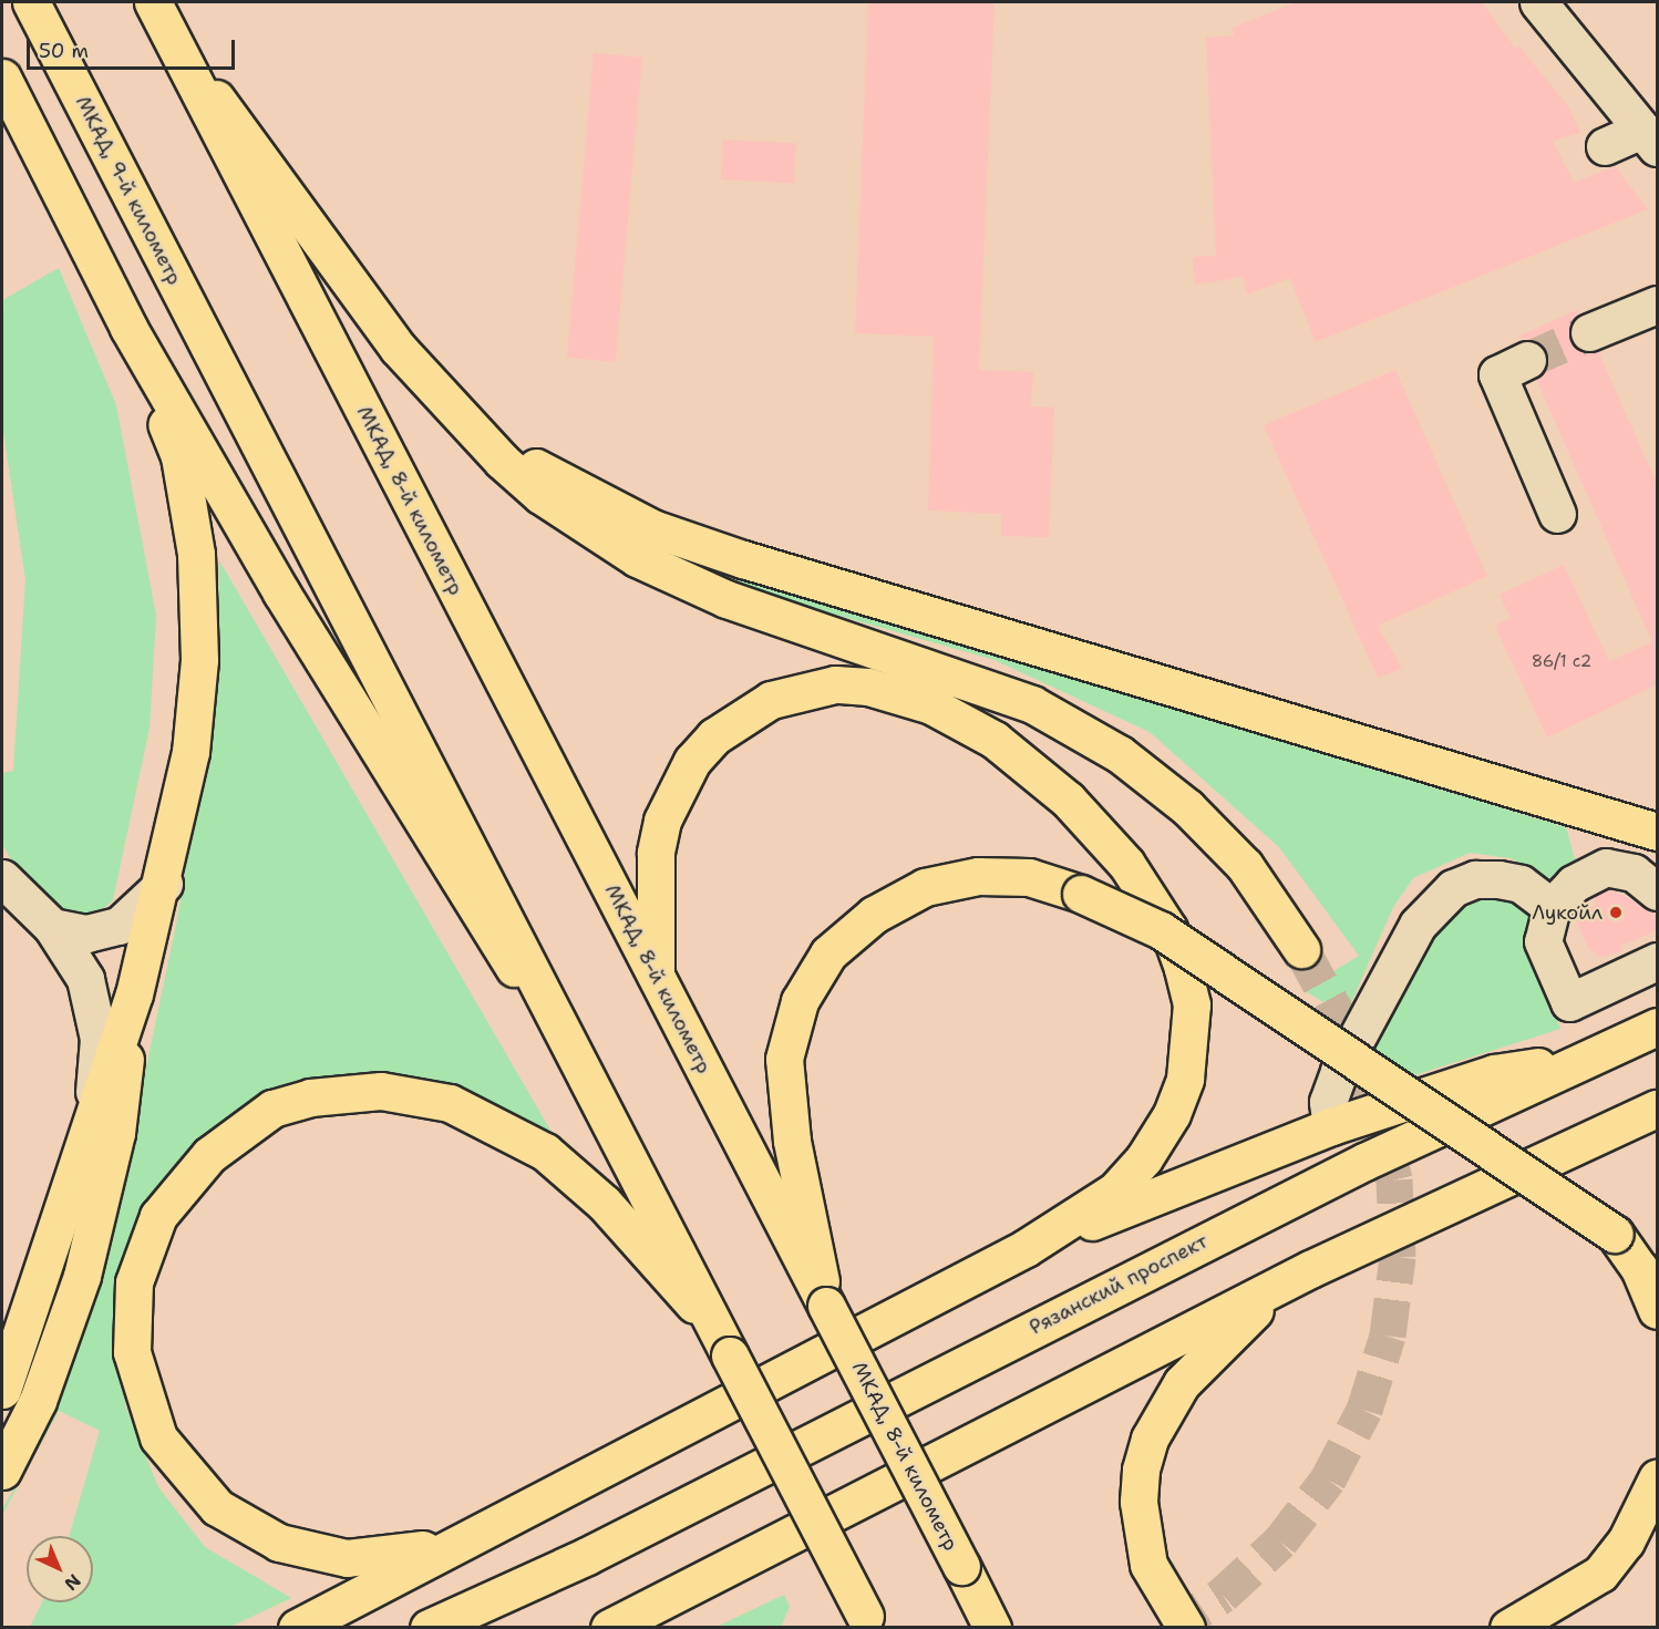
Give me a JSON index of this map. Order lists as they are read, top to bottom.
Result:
{
  "streets": {
    "main road": ["МКАД, 9-й километр", "МКАД, 8-й километр", "Рязанский проспект"]
  },
  "places": ["Лукойл"],
  "house_numbers": ["86/1 с2"],
  "scale_bar": "50 m",
  "north": "bottom right"
}
